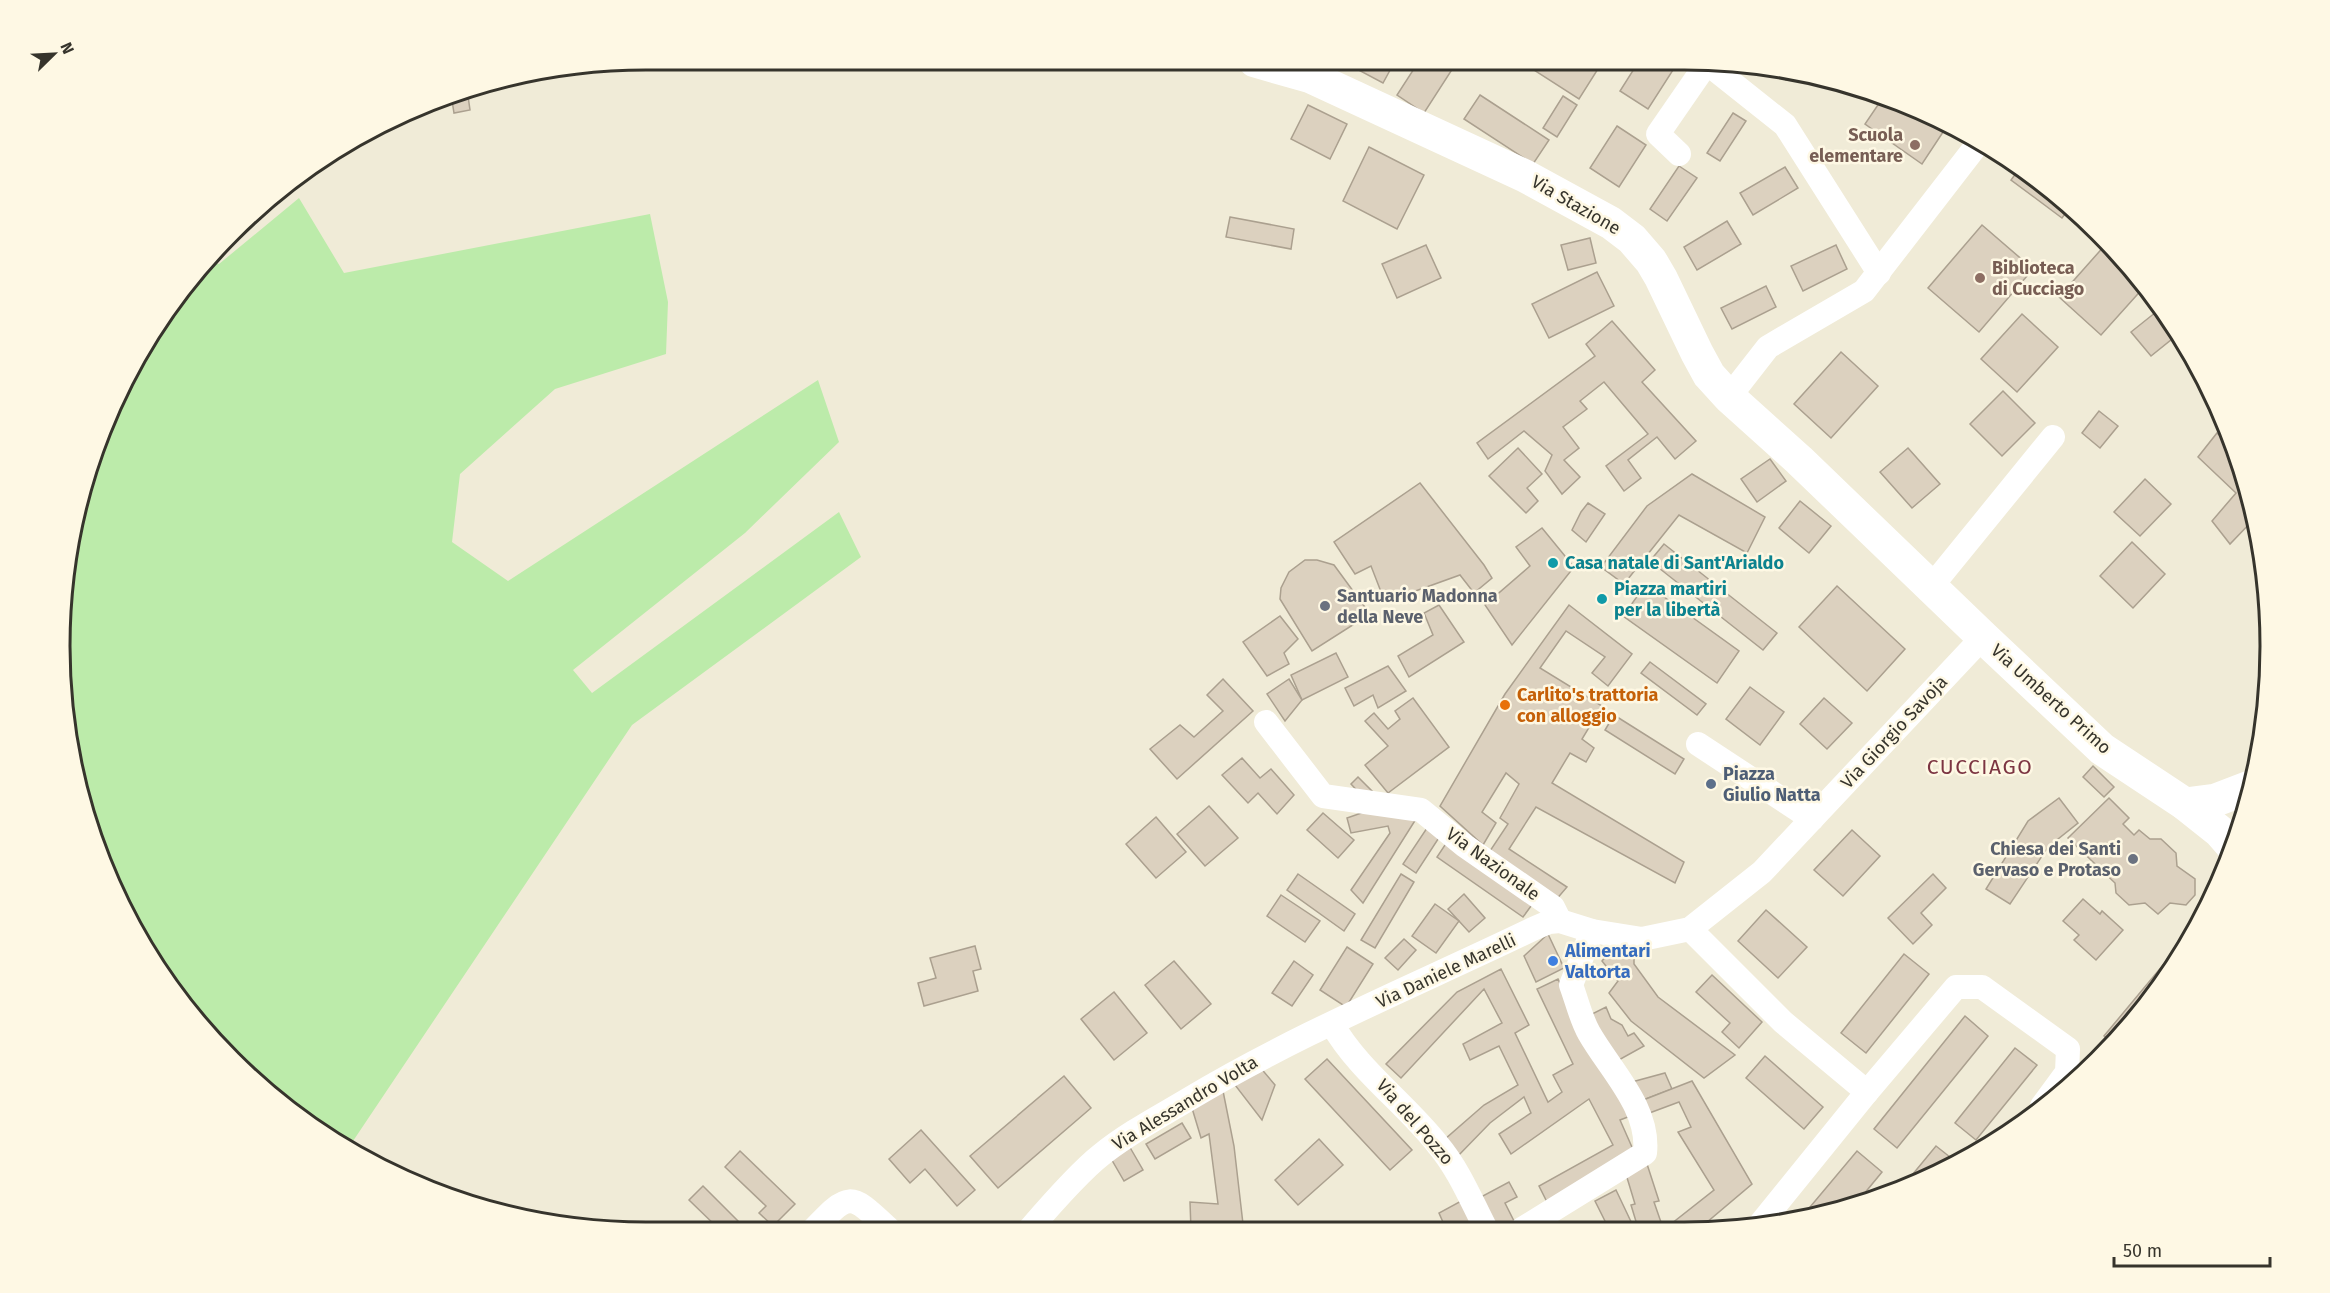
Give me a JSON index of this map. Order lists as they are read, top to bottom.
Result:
{
  "streets": {
    "main road": ["Via Stazione", "Via Umberto Primo"],
    "street": [
      "Via Giorgio Savoja",
      "Via Nazionale",
      "Via Daniele Marelli",
      "Via Alessandro Volta",
      "Via del Pozzo"
    ]
  },
  "crossings": [
    ["Via Stazione", "Via Umberto Primo"],
    ["Via Umberto Primo", "Via Giorgio Savoja"],
    ["Via Giorgio Savoja", "Via Nazionale"],
    ["Via Giorgio Savoja", "Via Daniele Marelli"],
    ["Via Nazionale", "Via Daniele Marelli"],
    ["Via Daniele Marelli", "Via Alessandro Volta"],
    ["Via Daniele Marelli", "Via del Pozzo"],
    ["Via Alessandro Volta", "Via del Pozzo"]
  ],
  "districts": ["CUCCIAGO"],
  "places": [
    "Scuola elementare",
    "Biblioteca di Cucciago",
    "Casa natale di Sant'Arialdo",
    "Piazza martiri per la libertà",
    "Santuario Madonna della Neve",
    "Carlito's trattoria con alloggio",
    "Piazza Giulio Natta",
    "Chiesa dei Santi Gervaso e Protaso",
    "Alimentari Valtorta"
  ],
  "scale_bar": "50 m",
  "north": "top right"
}
